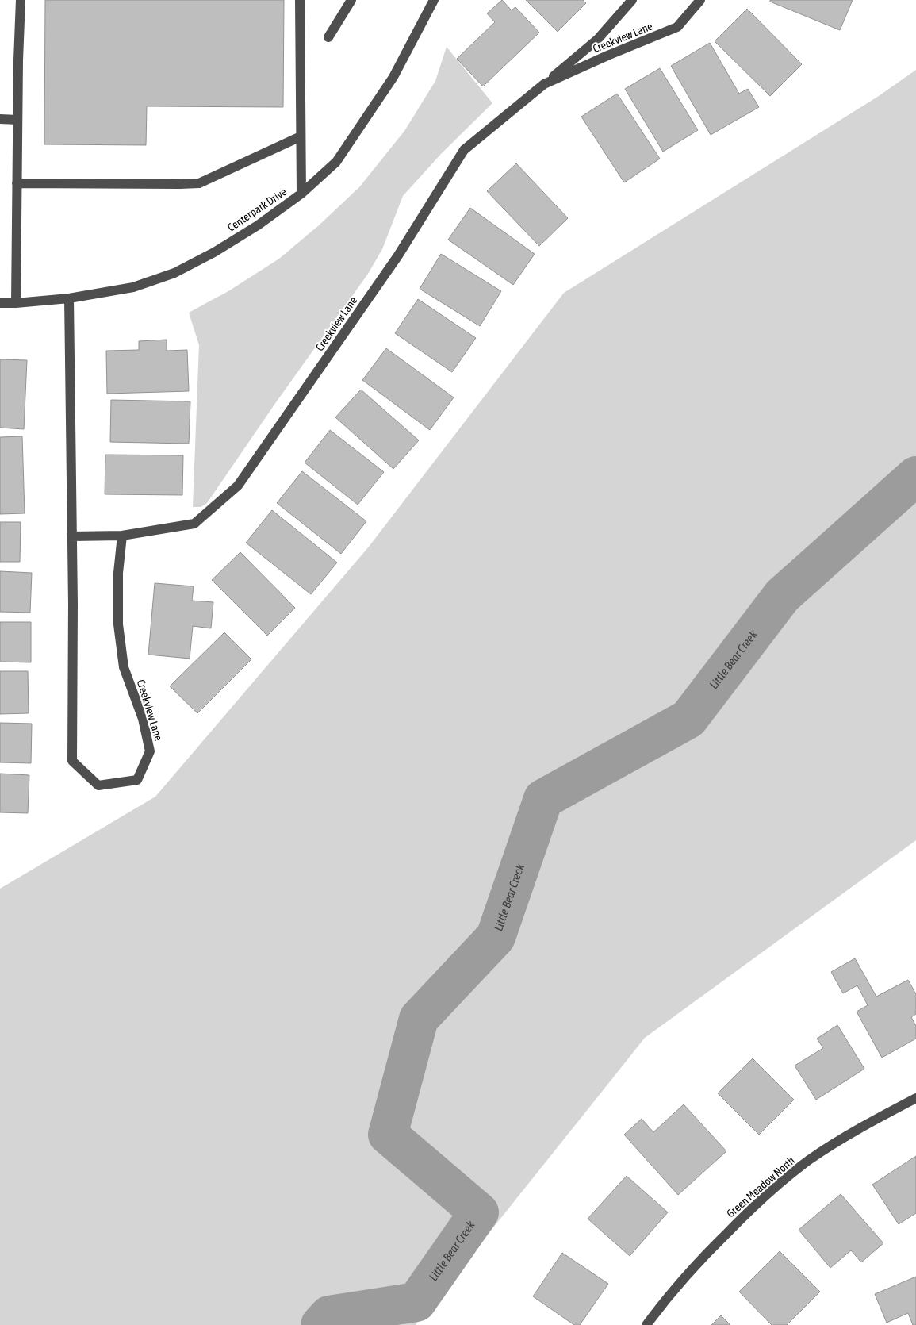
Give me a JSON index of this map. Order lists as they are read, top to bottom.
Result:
{
  "streets": {
    "street": ["Creekview Lane", "Centerpark Drive", "Green Meadow North"]
  },
  "crossings": [
    ["Creekview Lane", "Centerpark Drive"]
  ],
  "water": ["Little Bear Creek"]
}
